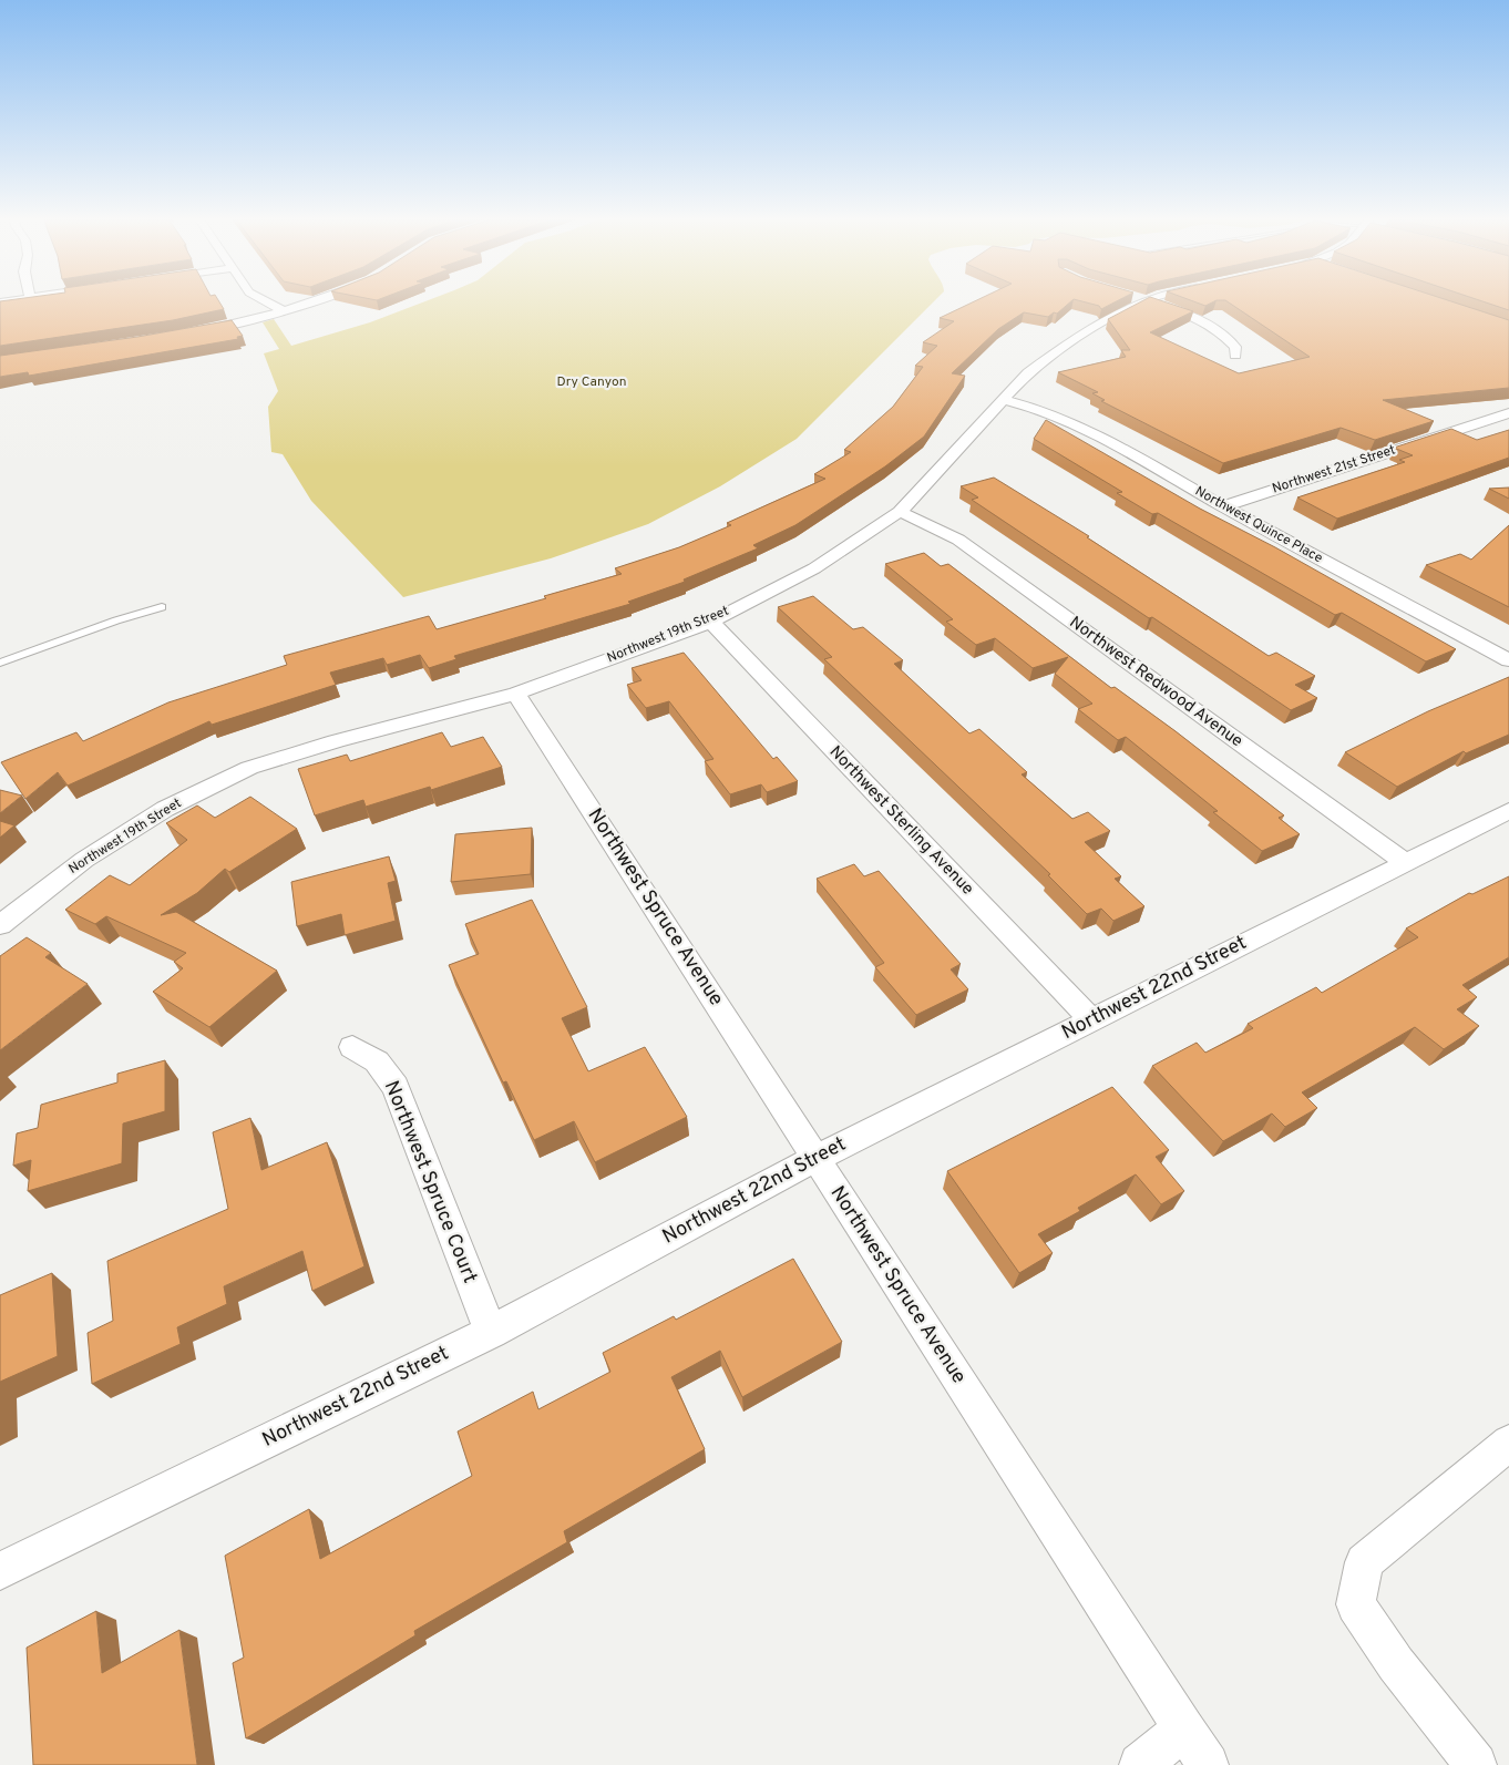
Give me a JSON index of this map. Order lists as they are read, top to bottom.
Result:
{
  "streets": {
    "street": [
      "Northwest 21st Street",
      "Northwest Quince Place",
      "Northwest 19th Street",
      "Northwest Redwood Avenue",
      "Northwest Sterling Avenue",
      "Northwest Spruce Avenue",
      "Northwest 22nd Street",
      "Northwest Spruce Court"
    ]
  },
  "crossings": [
    ["Northwest 21st Street", "Northwest Quince Place"],
    ["Northwest Quince Place", "Northwest 19th Street"],
    ["Northwest 19th Street", "Northwest Redwood Avenue"],
    ["Northwest 19th Street", "Northwest Sterling Avenue"],
    ["Northwest 19th Street", "Northwest Spruce Avenue"],
    ["Northwest Redwood Avenue", "Northwest 22nd Street"],
    ["Northwest Sterling Avenue", "Northwest 22nd Street"],
    ["Northwest Spruce Avenue", "Northwest 22nd Street"],
    ["Northwest 22nd Street", "Northwest Spruce Court"]
  ],
  "parks": ["Dry Canyon"]
}
